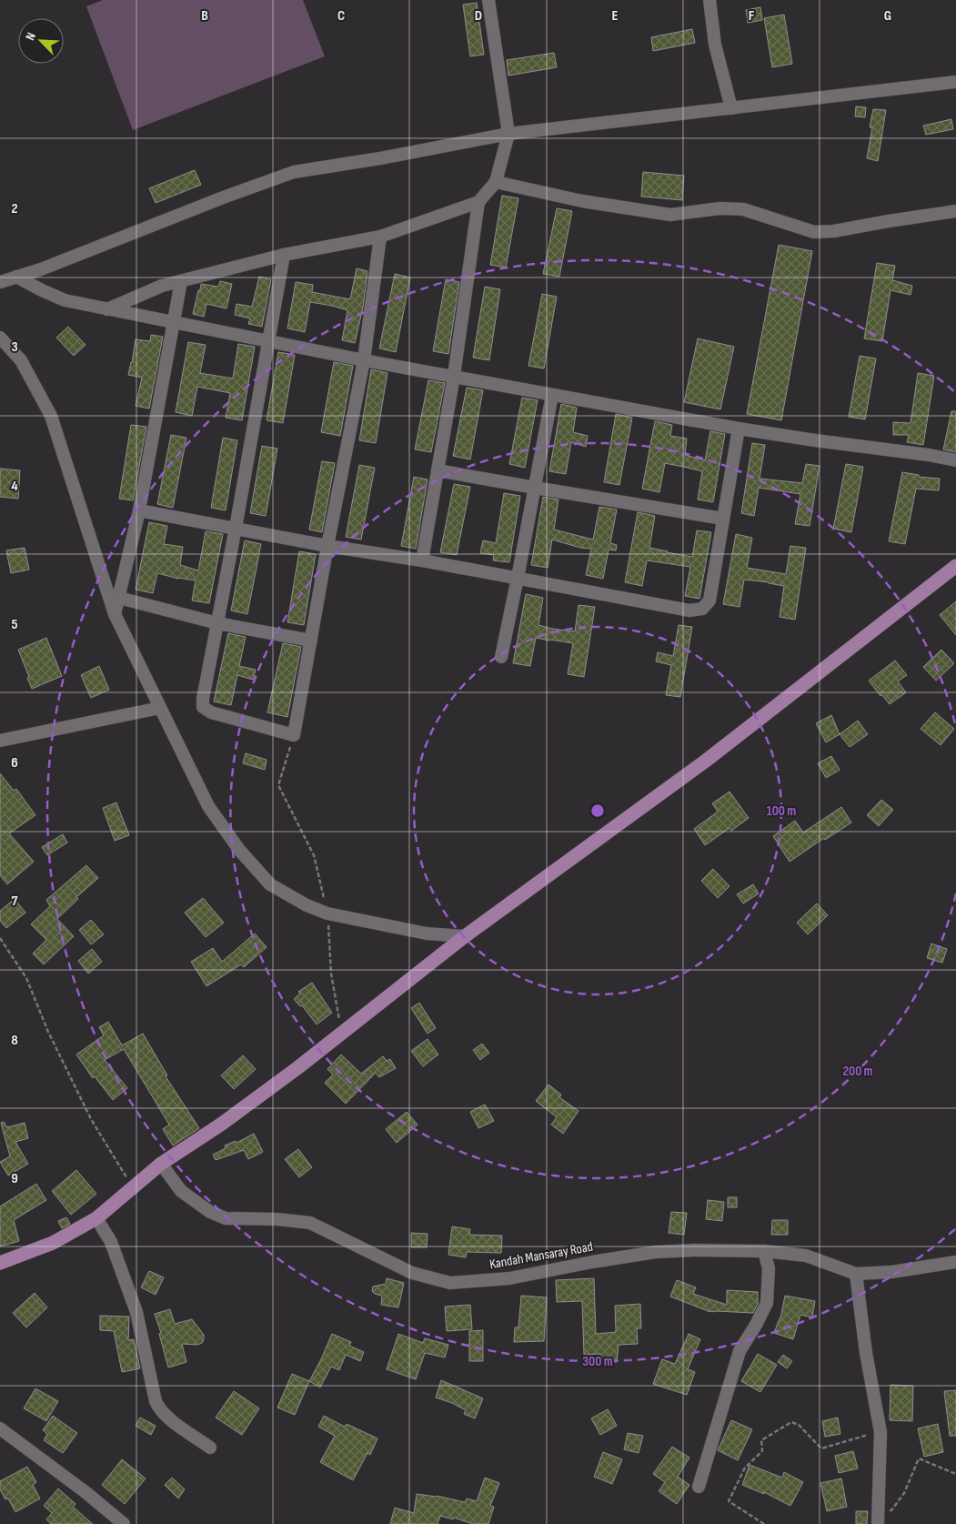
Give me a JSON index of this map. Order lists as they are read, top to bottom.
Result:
{
  "streets": {
    "street": ["Kandah Mansaray Road"]
  },
  "north": "top left",
  "grid": {
    "columns": [
      "B",
      "C",
      "D",
      "E",
      "F",
      "G"
    ],
    "rows": [
      "2",
      "3",
      "4",
      "5",
      "6",
      "7",
      "8",
      "9"
    ]
  },
  "rings": ["100 m", "200 m", "300 m"]
}
